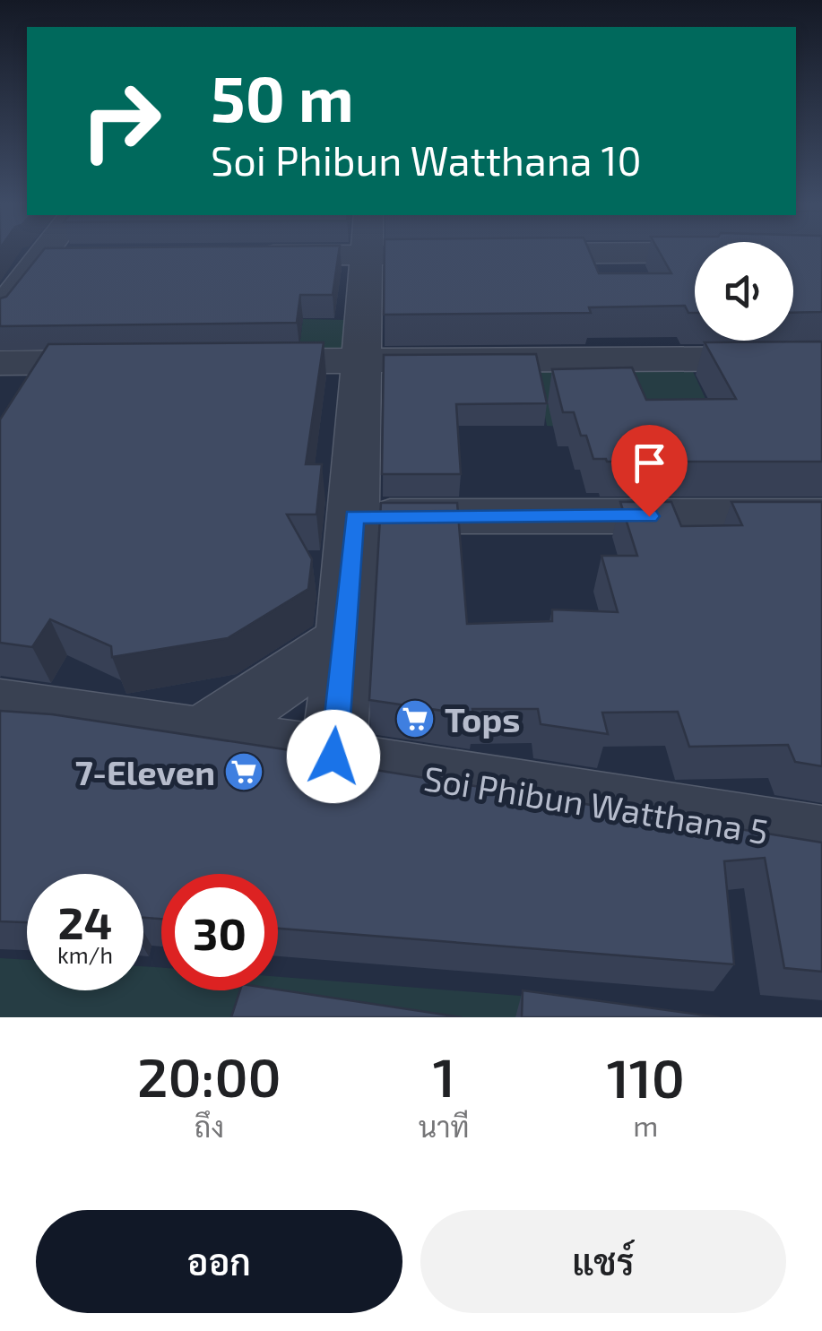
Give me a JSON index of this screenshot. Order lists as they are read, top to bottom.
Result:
{
  "streets": {
    "street": ["Soi Phibun Watthana 5"]
  },
  "places": {
    "supermarket": ["Tops", "7-Eleven"]
  },
  "page": {
    "turn": ["50 m", "Soi Phibun Watthana 10"],
    "speed": "24 km/h",
    "limit": "30",
    "eta": [
      "20:00",
      "ถึง",
      "1",
      "นาที",
      "110",
      "m"
    ],
    "buttons": ["ออก", "แชร์"]
  }
}
